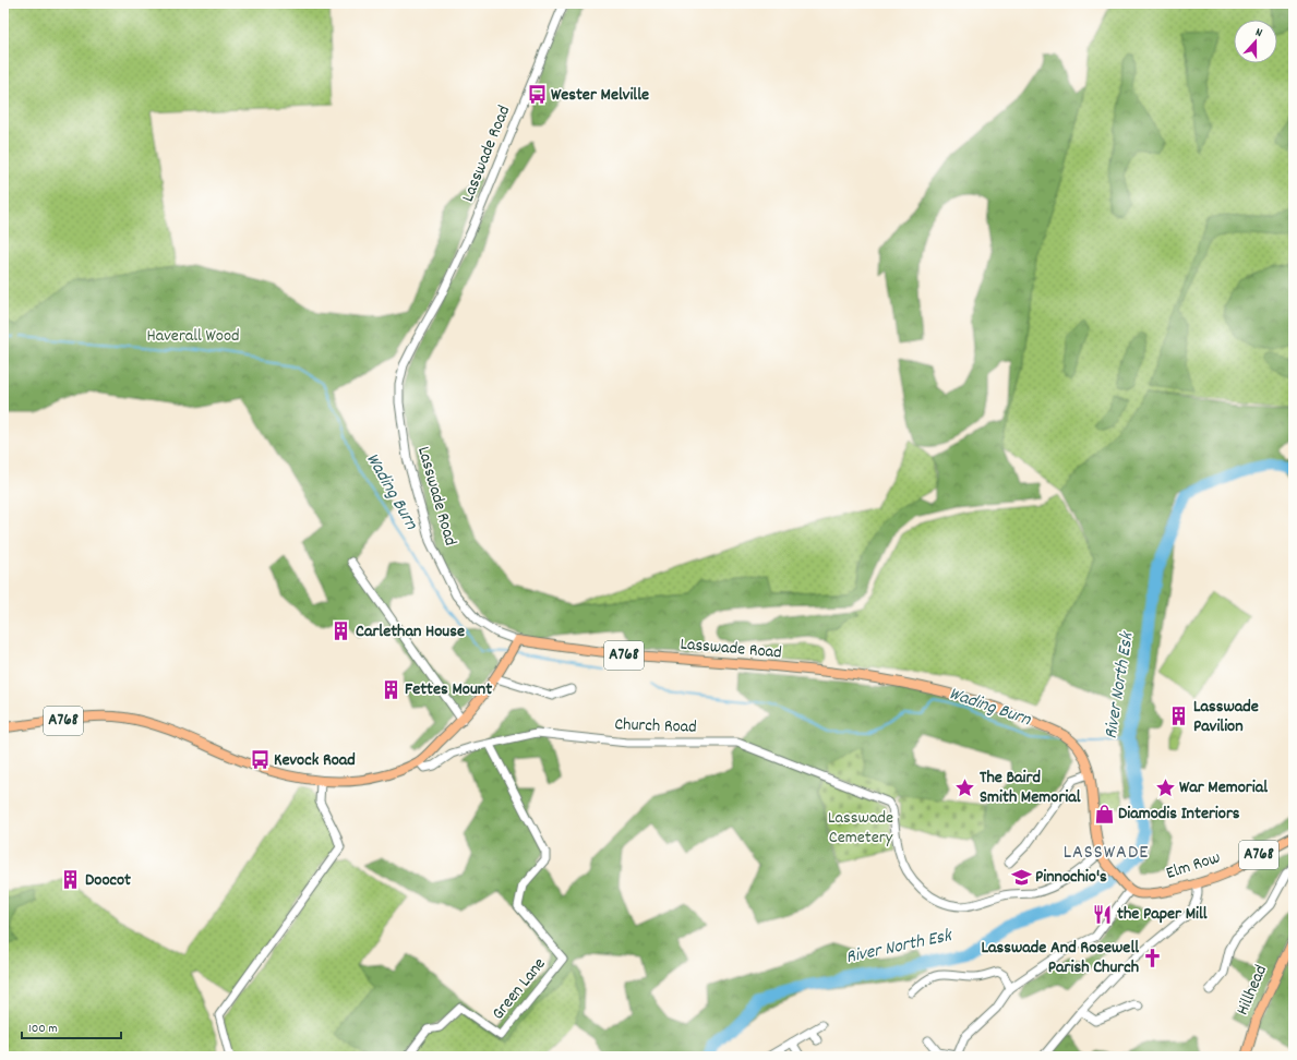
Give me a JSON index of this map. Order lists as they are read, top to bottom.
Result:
{
  "streets": {
    "main road": [
      "Lasswade Road",
      "A768",
      "Elm Row",
      "Hillhead"
    ],
    "street": ["Church Road", "Green Lane"]
  },
  "crossings": [
    ["Lasswade Road", "A768"],
    ["A768", "Church Road"],
    ["A768", "Elm Row"],
    ["Church Road", "Green Lane"]
  ],
  "districts": ["LASSWADE"],
  "water": ["Wading Burn", "River North Esk"],
  "parks": ["Haverall Wood", "Lasswade Cemetery"],
  "places": {
    "bus stop": ["Wester Melville", "Kevock Road"],
    "building": [
      "Carlethan House",
      "Fettes Mount",
      "Lasswade Pavilion",
      "Doocot"
    ],
    "place": ["The Baird Smith Memorial", "War Memorial"],
    "shop": ["Diamodis Interiors"],
    "school or university": ["Pinnochio's"],
    "restaurant": ["the Paper Mill"],
    "church": ["Lasswade And Rosewell Parish Church"]
  },
  "scale_bar": "100 m",
  "north": "top"
}
